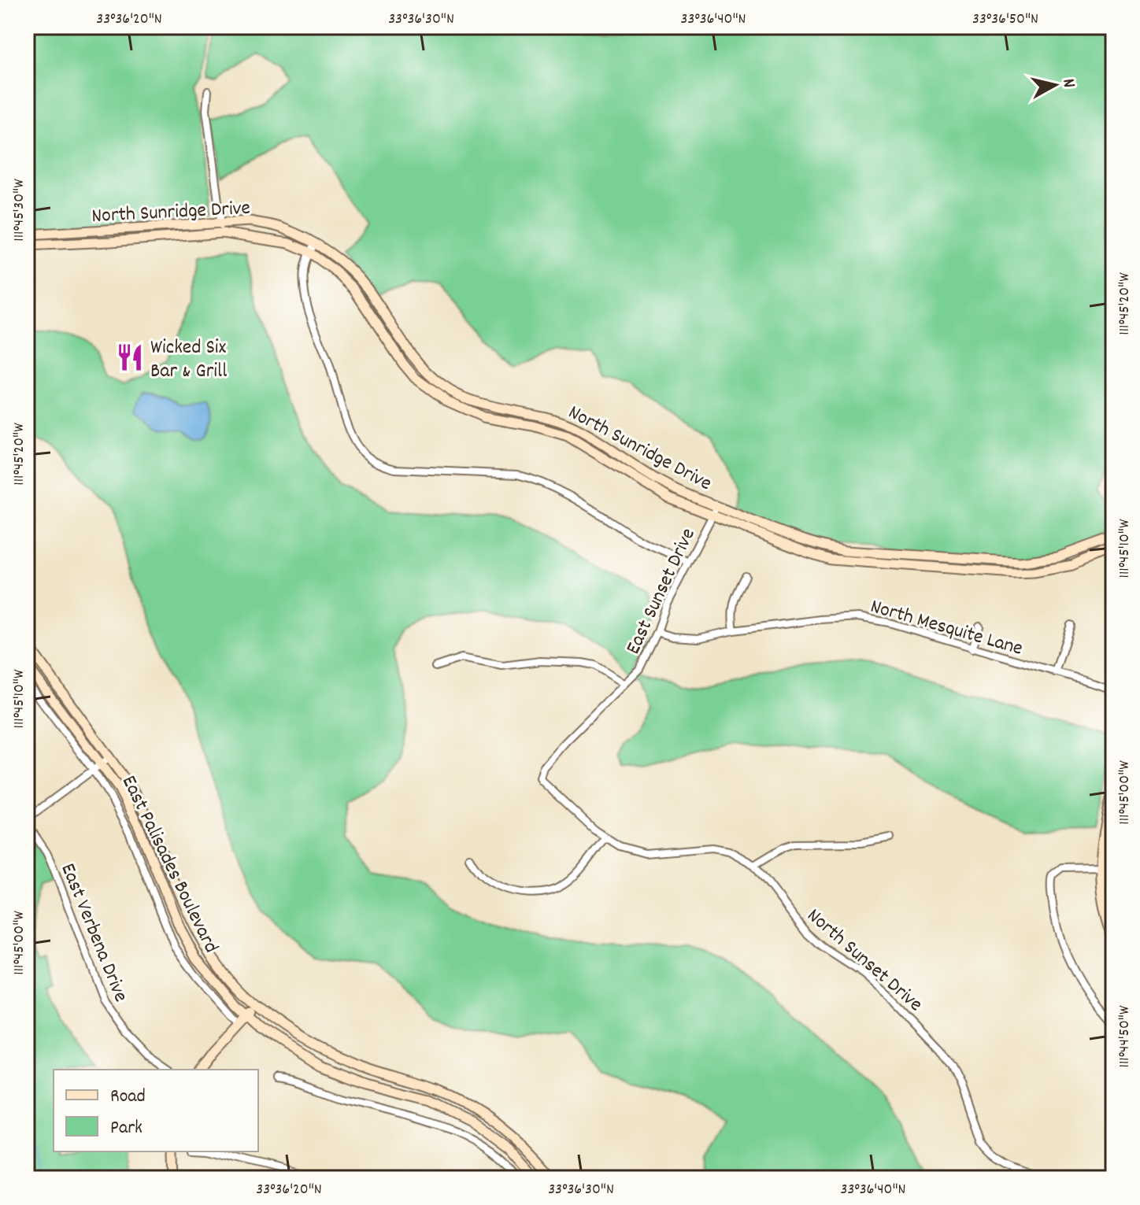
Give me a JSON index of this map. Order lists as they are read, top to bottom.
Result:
{
  "streets": {
    "street": [
      "North Sunridge Drive",
      "East Sunset Drive",
      "North Mesquite Lane",
      "East Palisades Boulevard",
      "East Verbena Drive",
      "North Sunset Drive"
    ]
  },
  "crossings": [
    ["North Sunridge Drive", "East Sunset Drive"],
    ["East Sunset Drive", "North Mesquite Lane"],
    ["East Sunset Drive", "North Sunset Drive"]
  ],
  "places": {
    "restaurant": ["Wicked Six Bar & Grill"]
  },
  "legend": ["Road", "Park"],
  "north": "right",
  "coordinates": [
    "33°36'20\"N",
    "33°36'30\"N",
    "33°36'40\"N",
    "33°36'50\"N",
    "111°45'30\"W",
    "111°45'20\"W",
    "111°45'10\"W",
    "111°45'00\"W",
    "111°44'50\"W"
  ]
}
